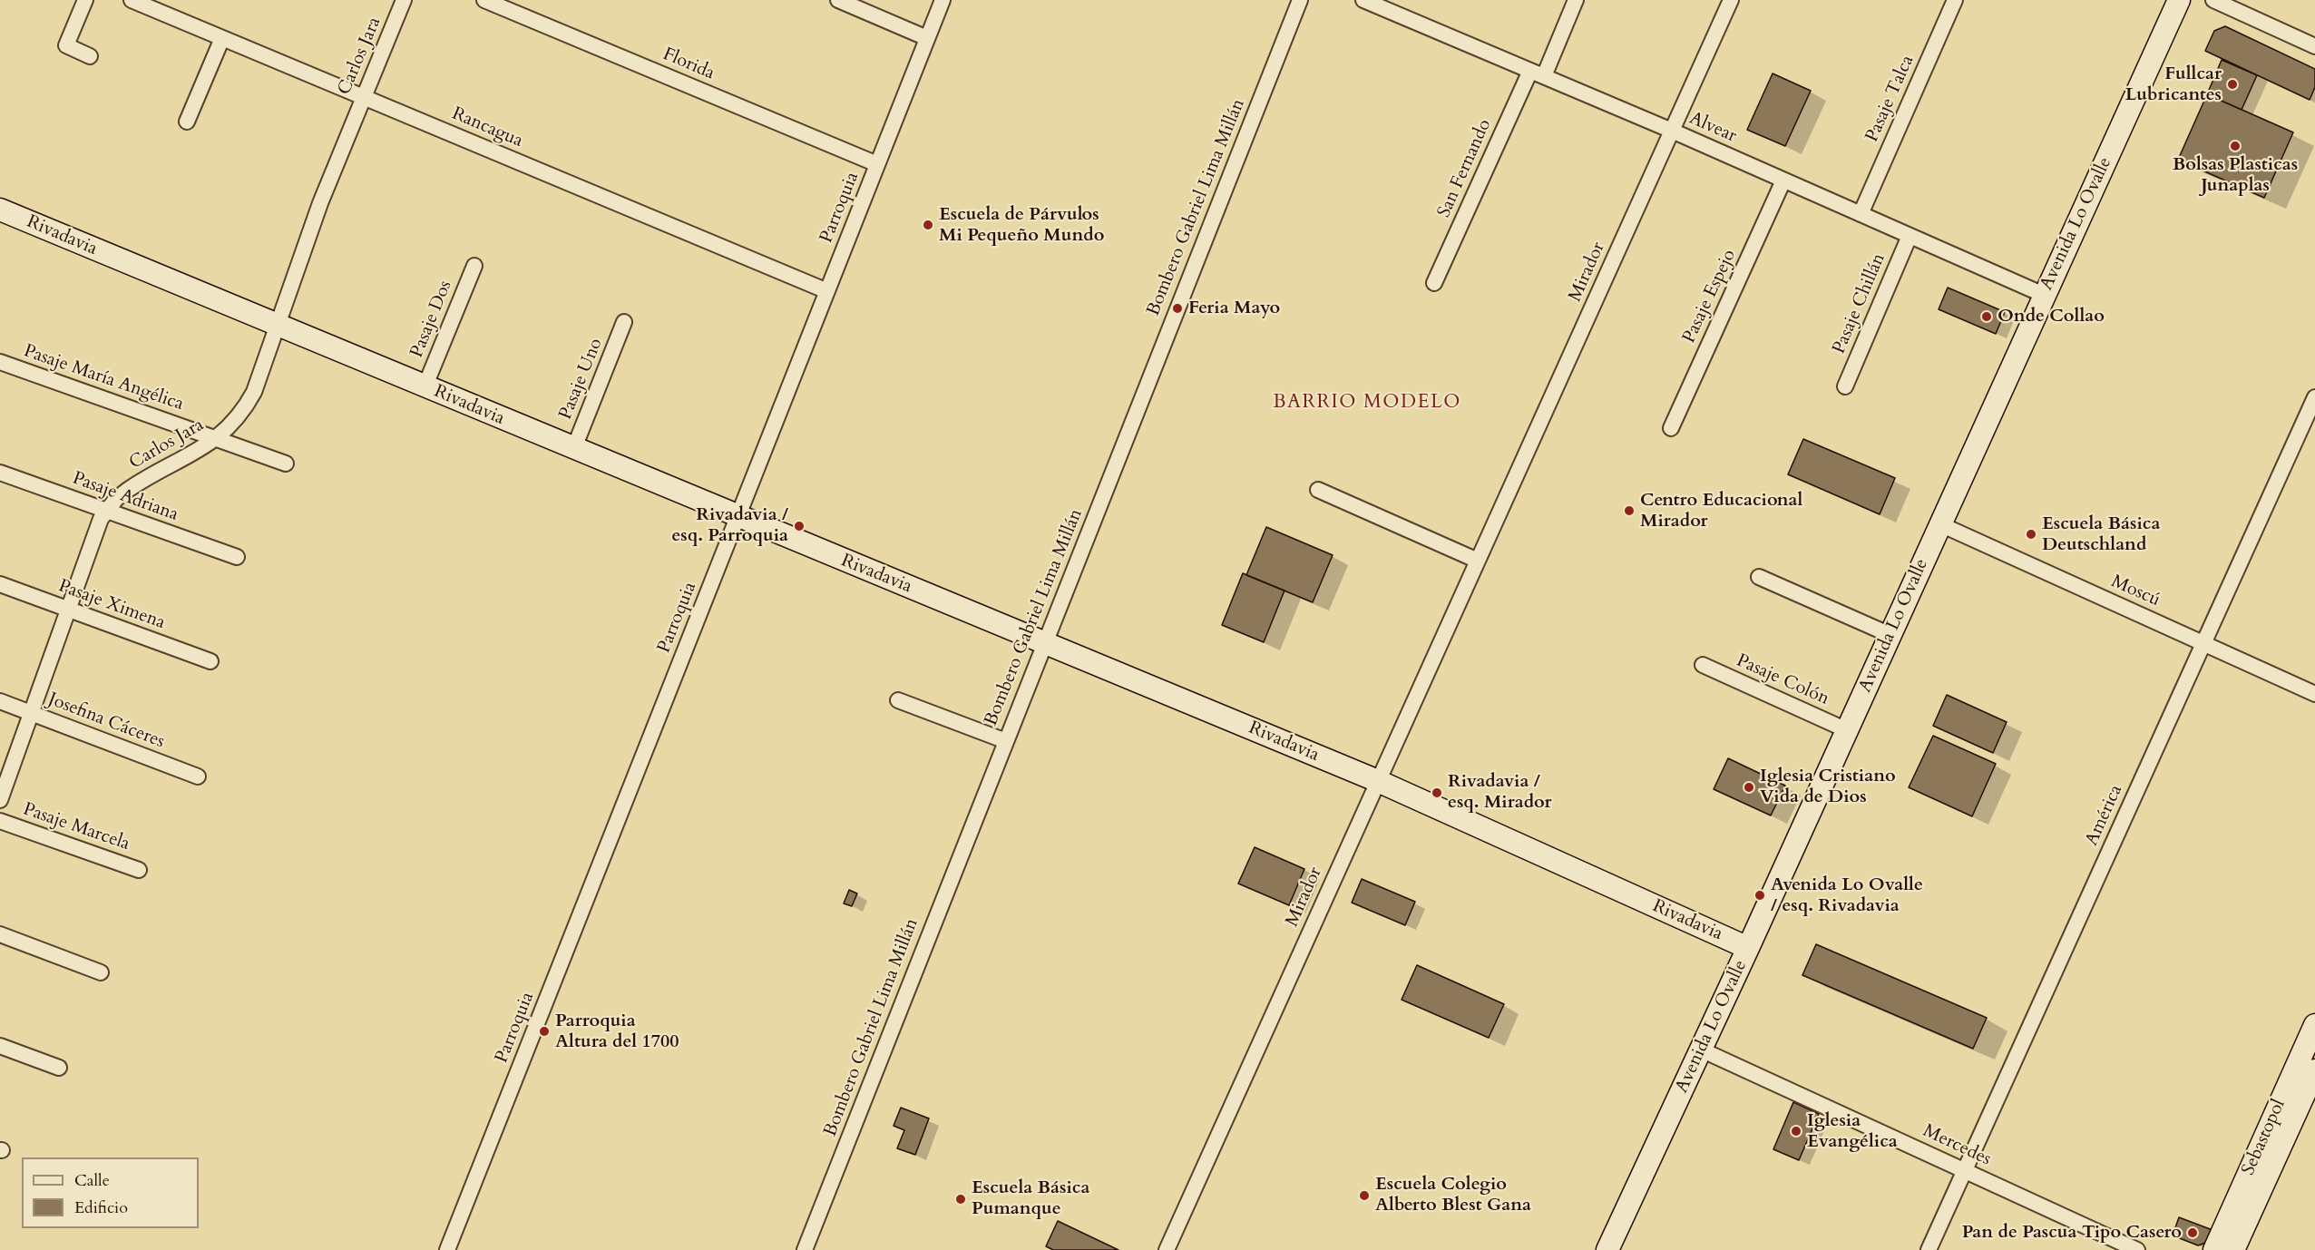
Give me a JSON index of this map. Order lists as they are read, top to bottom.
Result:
{
  "streets": {
    "street": [
      "Carlos Jara",
      "Florida",
      "Pasaje Talca",
      "Rancagua",
      "Alvear",
      "San Fernando",
      "Parroquia",
      "Bombero Gabriel Lima Millán",
      "Avenida Lo Ovalle",
      "Rivadavia",
      "Mirador",
      "Pasaje Espejo",
      "Pasaje Chillán",
      "Pasaje Dos",
      "Pasaje María Angélica",
      "Pasaje Uno",
      "Pasaje Adriana",
      "Moscú",
      "Pasaje Ximena",
      "Pasaje Colón",
      "Josefina Cáceres",
      "América",
      "Pasaje Marcela",
      "Sebastopol",
      "Mercedes"
    ]
  },
  "crossings": [
    ["Carlos Jara", "Rancagua"],
    ["Carlos Jara", "Rivadavia"],
    ["Carlos Jara", "Pasaje María Angélica"],
    ["Carlos Jara", "Pasaje Adriana"],
    ["Carlos Jara", "Pasaje Ximena"],
    ["Carlos Jara", "Josefina Cáceres"],
    ["Florida", "Parroquia"],
    ["Pasaje Talca", "Alvear"],
    ["Rancagua", "Parroquia"],
    ["Alvear", "San Fernando"],
    ["Alvear", "Avenida Lo Ovalle"],
    ["Alvear", "Mirador"],
    ["Alvear", "Pasaje Espejo"],
    ["Alvear", "Pasaje Chillán"],
    ["Parroquia", "Rivadavia"],
    ["Bombero Gabriel Lima Millán", "Rivadavia"],
    ["Avenida Lo Ovalle", "Rivadavia"],
    ["Avenida Lo Ovalle", "Moscú"],
    ["Avenida Lo Ovalle", "Pasaje Colón"],
    ["Avenida Lo Ovalle", "Mercedes"],
    ["Rivadavia", "Mirador"],
    ["Rivadavia", "Pasaje Dos"],
    ["Rivadavia", "Pasaje Uno"],
    ["Moscú", "América"],
    ["América", "Mercedes"]
  ],
  "districts": ["BARRIO MODELO"],
  "places": [
    "Fullcar Lubricantes",
    "Bolsas Plasticas Junaplas",
    "Escuela de Párvulos Mi Pequeño Mundo",
    "Feria Mayo",
    "Onde Collao",
    "Centro Educacional Mirador",
    "Rivadavia / esq. Parroquia",
    "Escuela Básica Deutschland",
    "Iglesia Cristiano Vida de Dios",
    "Rivadavia / esq. Mirador",
    "Avenida Lo Ovalle / esq. Rivadavia",
    "Parroquia Altura del 1700",
    "Iglesia Evangélica",
    "Escuela Colegio Alberto Blest Gana",
    "Escuela Básica Pumanque",
    "Pan de Pascua Tipo Casero"
  ],
  "legend": ["Calle", "Edificio"]
}
